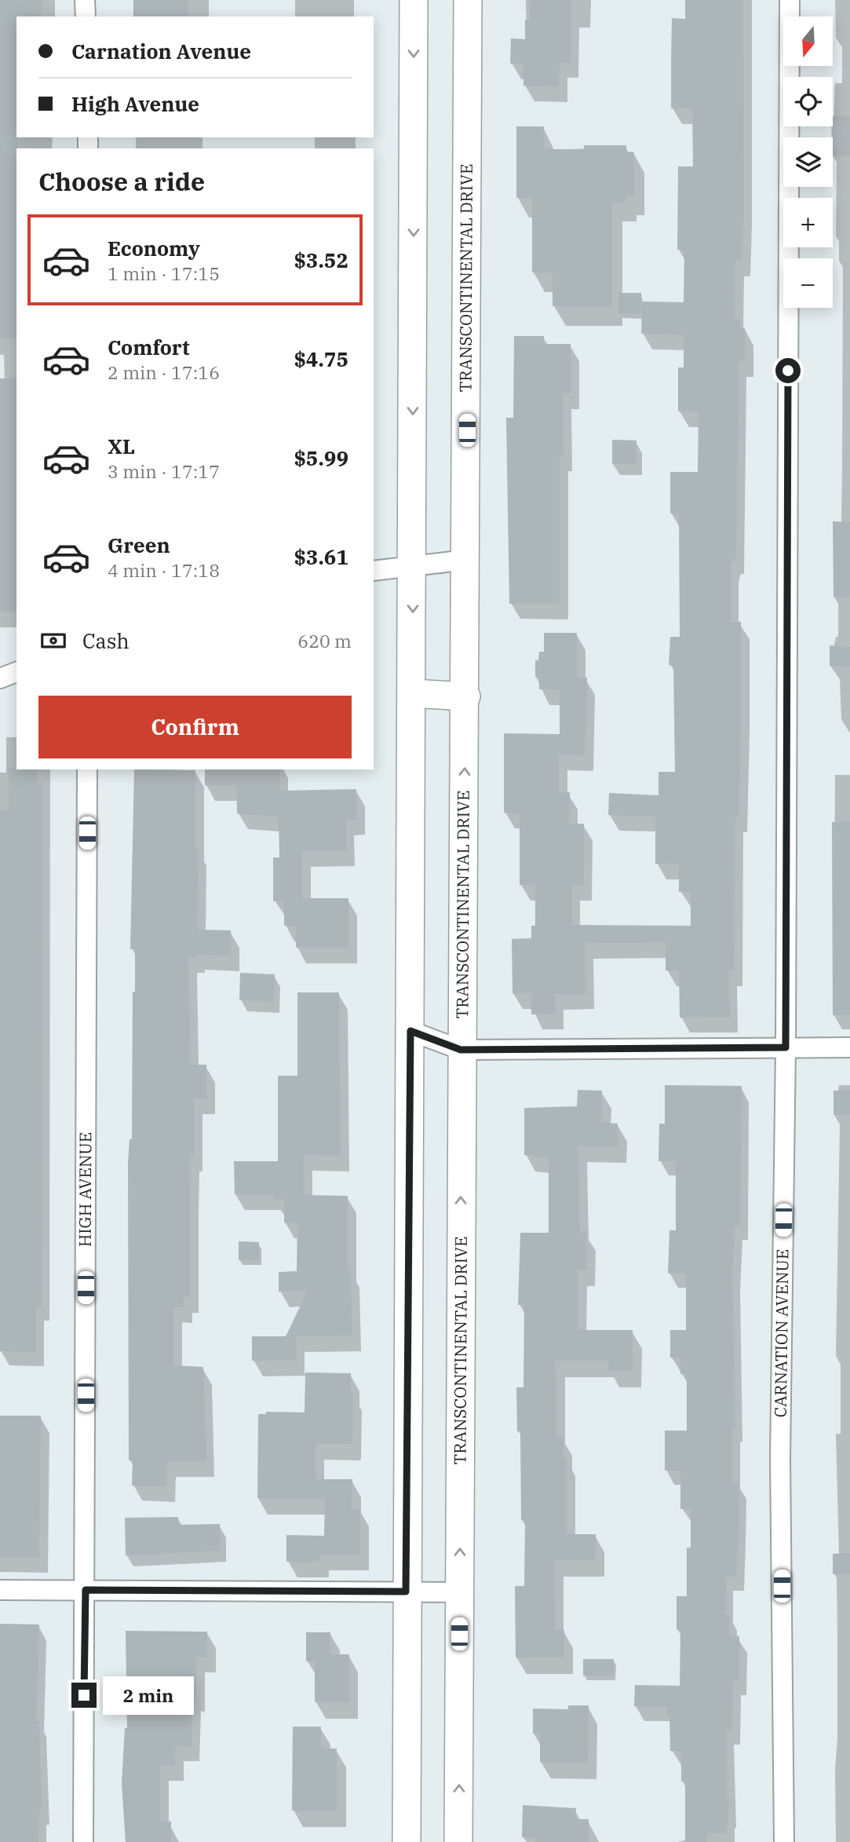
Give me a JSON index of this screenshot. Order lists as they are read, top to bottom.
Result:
{
  "streets": {
    "street": ["TRANSCONTINENTAL DRIVE", "HIGH AVENUE", "CARNATION AVENUE"]
  },
  "north": "bottom",
  "page": {
    "map_buttons": ["+", "−"],
    "banner": ["Carnation Avenue", "High Avenue"],
    "heading": "Choose a ride",
    "list": [
      {
        "name": "Economy",
        "note": "1 min · 17:15",
        "value": "$3.52"
      },
      {
        "name": "Comfort",
        "note": "2 min · 17:16",
        "value": "$4.75"
      },
      {
        "name": "XL",
        "note": "3 min · 17:17",
        "value": "$5.99"
      },
      {
        "name": "Green",
        "note": "4 min · 17:18",
        "value": "$3.61"
      }
    ],
    "pay": ["Cash", "620 m"],
    "buttons": "Confirm",
    "bubble": "2 min"
  }
}
